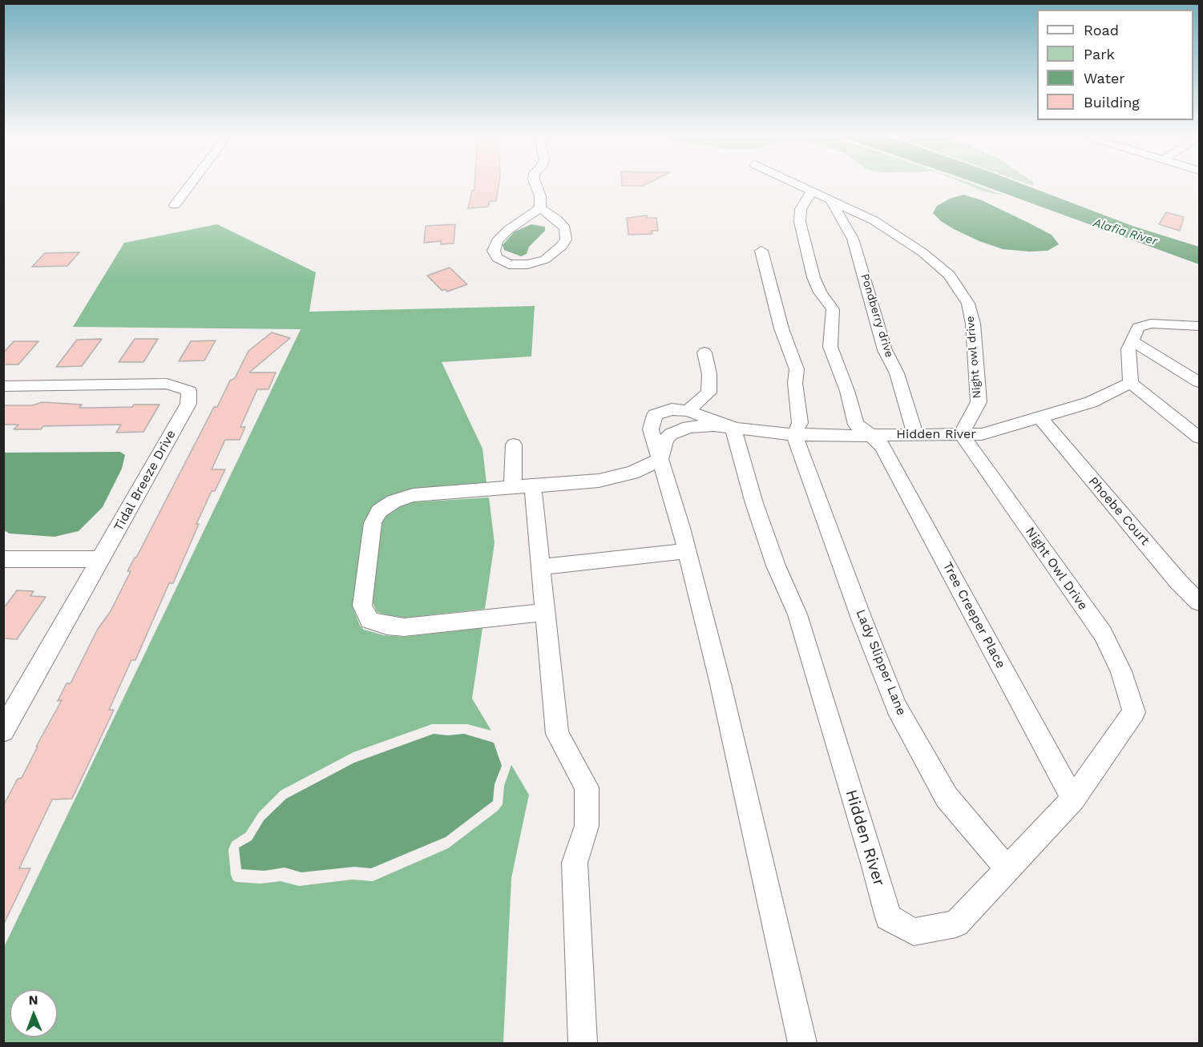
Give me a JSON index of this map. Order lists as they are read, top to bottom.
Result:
{
  "streets": {
    "street": [
      "Pondberry drive",
      "Night owl drive",
      "Hidden River",
      "Tidal Breeze Drive",
      "Phoebe Court",
      "Night Owl Drive",
      "Tree Creeper Place",
      "Lady Slipper Lane"
    ]
  },
  "crossings": [
    ["Pondberry drive", "Night owl drive"],
    ["Pondberry drive", "Hidden River"],
    ["Night owl drive", "Hidden River"],
    ["Night owl drive", "Night Owl Drive"],
    ["Hidden River", "Phoebe Court"],
    ["Hidden River", "Night Owl Drive"],
    ["Hidden River", "Tree Creeper Place"],
    ["Hidden River", "Lady Slipper Lane"]
  ],
  "water": ["Alafia River"],
  "legend": [
    "Road",
    "Park",
    "Water",
    "Building"
  ],
  "north": "top"
}
